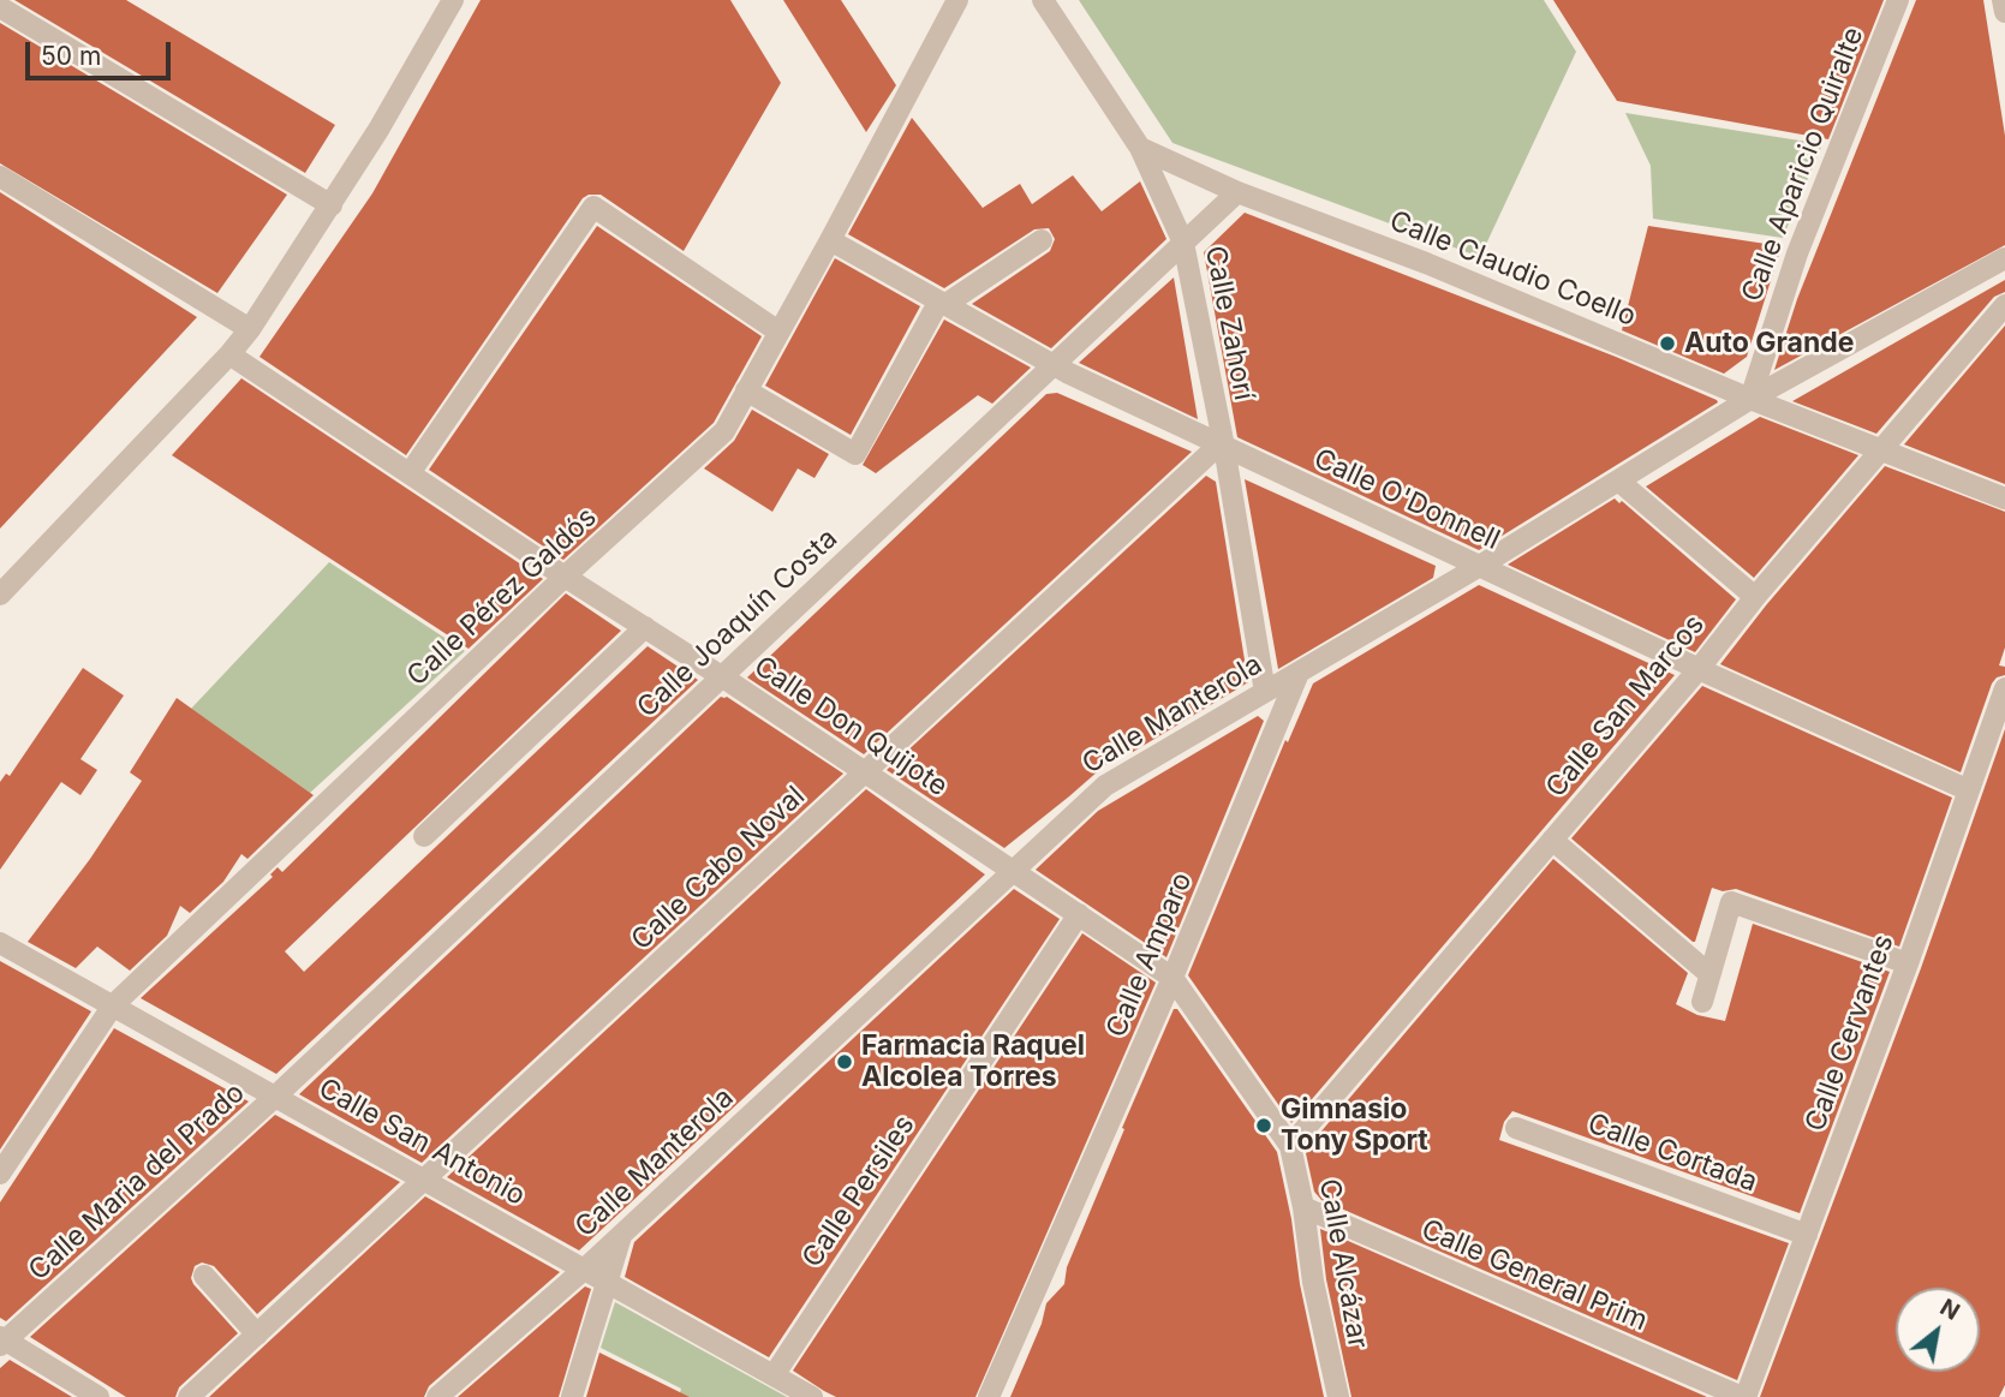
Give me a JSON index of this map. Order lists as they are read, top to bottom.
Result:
{
  "streets": {
    "street": [
      "Calle Aparicio Quiralte",
      "Calle Claudio Coello",
      "Calle Zahorí",
      "Calle O'Donnell",
      "Calle Pérez Galdós",
      "Calle Joaquín Costa",
      "Calle San Marcos",
      "Calle Manterola",
      "Calle Don Quijote",
      "Calle Cabo Noval",
      "Calle Amparo",
      "Calle Cervantes",
      "Calle San Antonio",
      "Calle Cortada",
      "Calle Maria del Prado",
      "Calle Persiles",
      "Calle Alcázar",
      "Calle General Prim"
    ]
  },
  "crossings": [
    ["Calle Aparicio Quiralte", "Calle Claudio Coello"],
    ["Calle Aparicio Quiralte", "Calle Manterola"],
    ["Calle Claudio Coello", "Calle Zahorí"],
    ["Calle Claudio Coello", "Calle Joaquín Costa"],
    ["Calle Claudio Coello", "Calle San Marcos"],
    ["Calle Claudio Coello", "Calle Manterola"],
    ["Calle Zahorí", "Calle O'Donnell"],
    ["Calle Zahorí", "Calle Joaquín Costa"],
    ["Calle Zahorí", "Calle Manterola"],
    ["Calle Zahorí", "Calle Cabo Noval"],
    ["Calle O'Donnell", "Calle Pérez Galdós"],
    ["Calle O'Donnell", "Calle Joaquín Costa"],
    ["Calle O'Donnell", "Calle San Marcos"],
    ["Calle O'Donnell", "Calle Manterola"],
    ["Calle O'Donnell", "Calle Cabo Noval"],
    ["Calle O'Donnell", "Calle Cervantes"],
    ["Calle Pérez Galdós", "Calle Don Quijote"],
    ["Calle Pérez Galdós", "Calle San Antonio"],
    ["Calle Joaquín Costa", "Calle Don Quijote"],
    ["Calle Joaquín Costa", "Calle San Antonio"],
    ["Calle Joaquín Costa", "Calle Maria del Prado"],
    ["Calle San Marcos", "Calle Alcázar"],
    ["Calle Manterola", "Calle Don Quijote"],
    ["Calle Manterola", "Calle Amparo"],
    ["Calle Manterola", "Calle San Antonio"],
    ["Calle Don Quijote", "Calle Cabo Noval"],
    ["Calle Don Quijote", "Calle Amparo"],
    ["Calle Don Quijote", "Calle Persiles"],
    ["Calle Don Quijote", "Calle Alcázar"],
    ["Calle Cabo Noval", "Calle San Antonio"],
    ["Calle Amparo", "Calle Alcázar"],
    ["Calle Cervantes", "Calle Cortada"],
    ["Calle Cervantes", "Calle General Prim"],
    ["Calle San Antonio", "Calle Maria del Prado"],
    ["Calle San Antonio", "Calle Persiles"],
    ["Calle Alcázar", "Calle General Prim"]
  ],
  "places": ["Auto Grande", "Farmacia Raquel Alcolea Torres", "Gimnasio Tony Sport"],
  "scale_bar": "50 m",
  "north": "top right"
}
